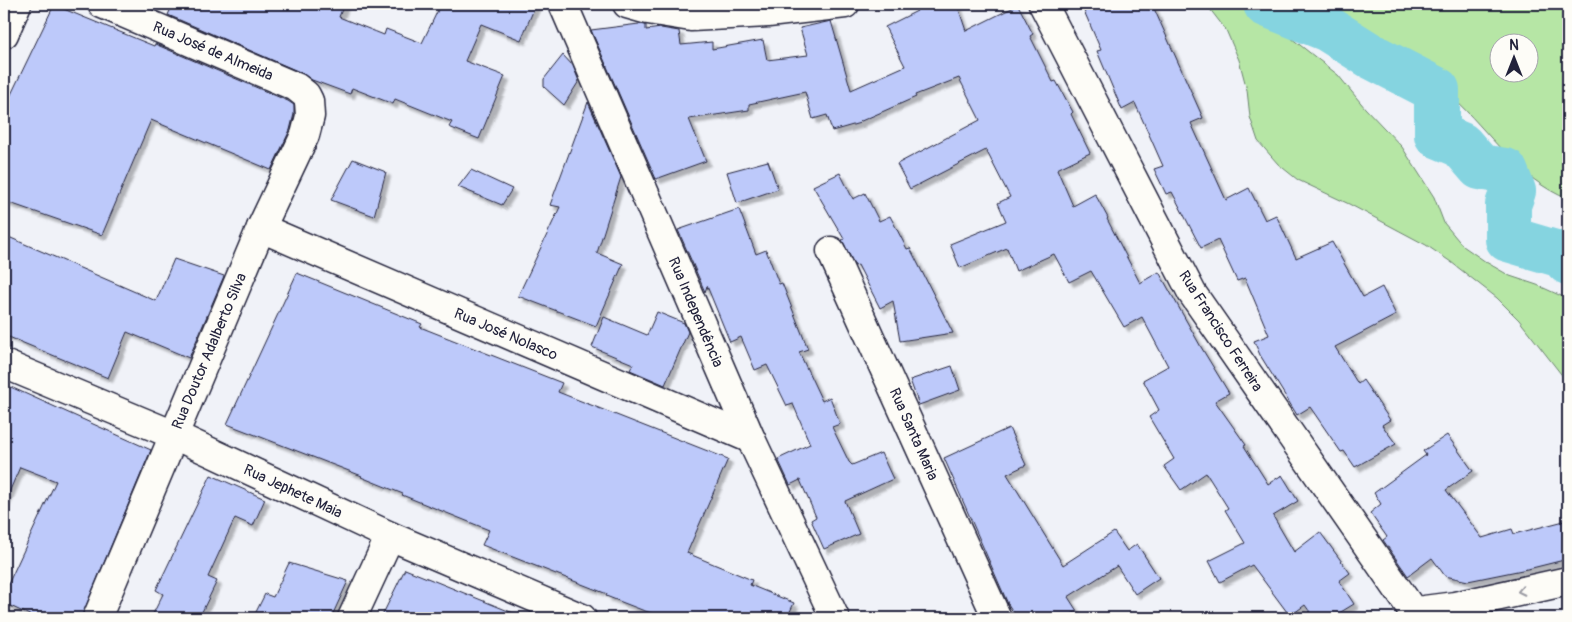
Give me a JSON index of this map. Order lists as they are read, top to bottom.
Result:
{
  "streets": {
    "street": [
      "Rua José de Almeida",
      "Rua Independência",
      "Rua Francisco Ferreira",
      "Rua José Nolasco",
      "Rua Doutor Adalberto Silva",
      "Rua Santa Maria",
      "Rua Jephete Maia"
    ]
  },
  "crossings": [
    ["Rua José de Almeida", "Rua Doutor Adalberto Silva"],
    ["Rua Independência", "Rua José Nolasco"],
    ["Rua José Nolasco", "Rua Doutor Adalberto Silva"],
    ["Rua Doutor Adalberto Silva", "Rua Jephete Maia"]
  ],
  "north": "top"
}
